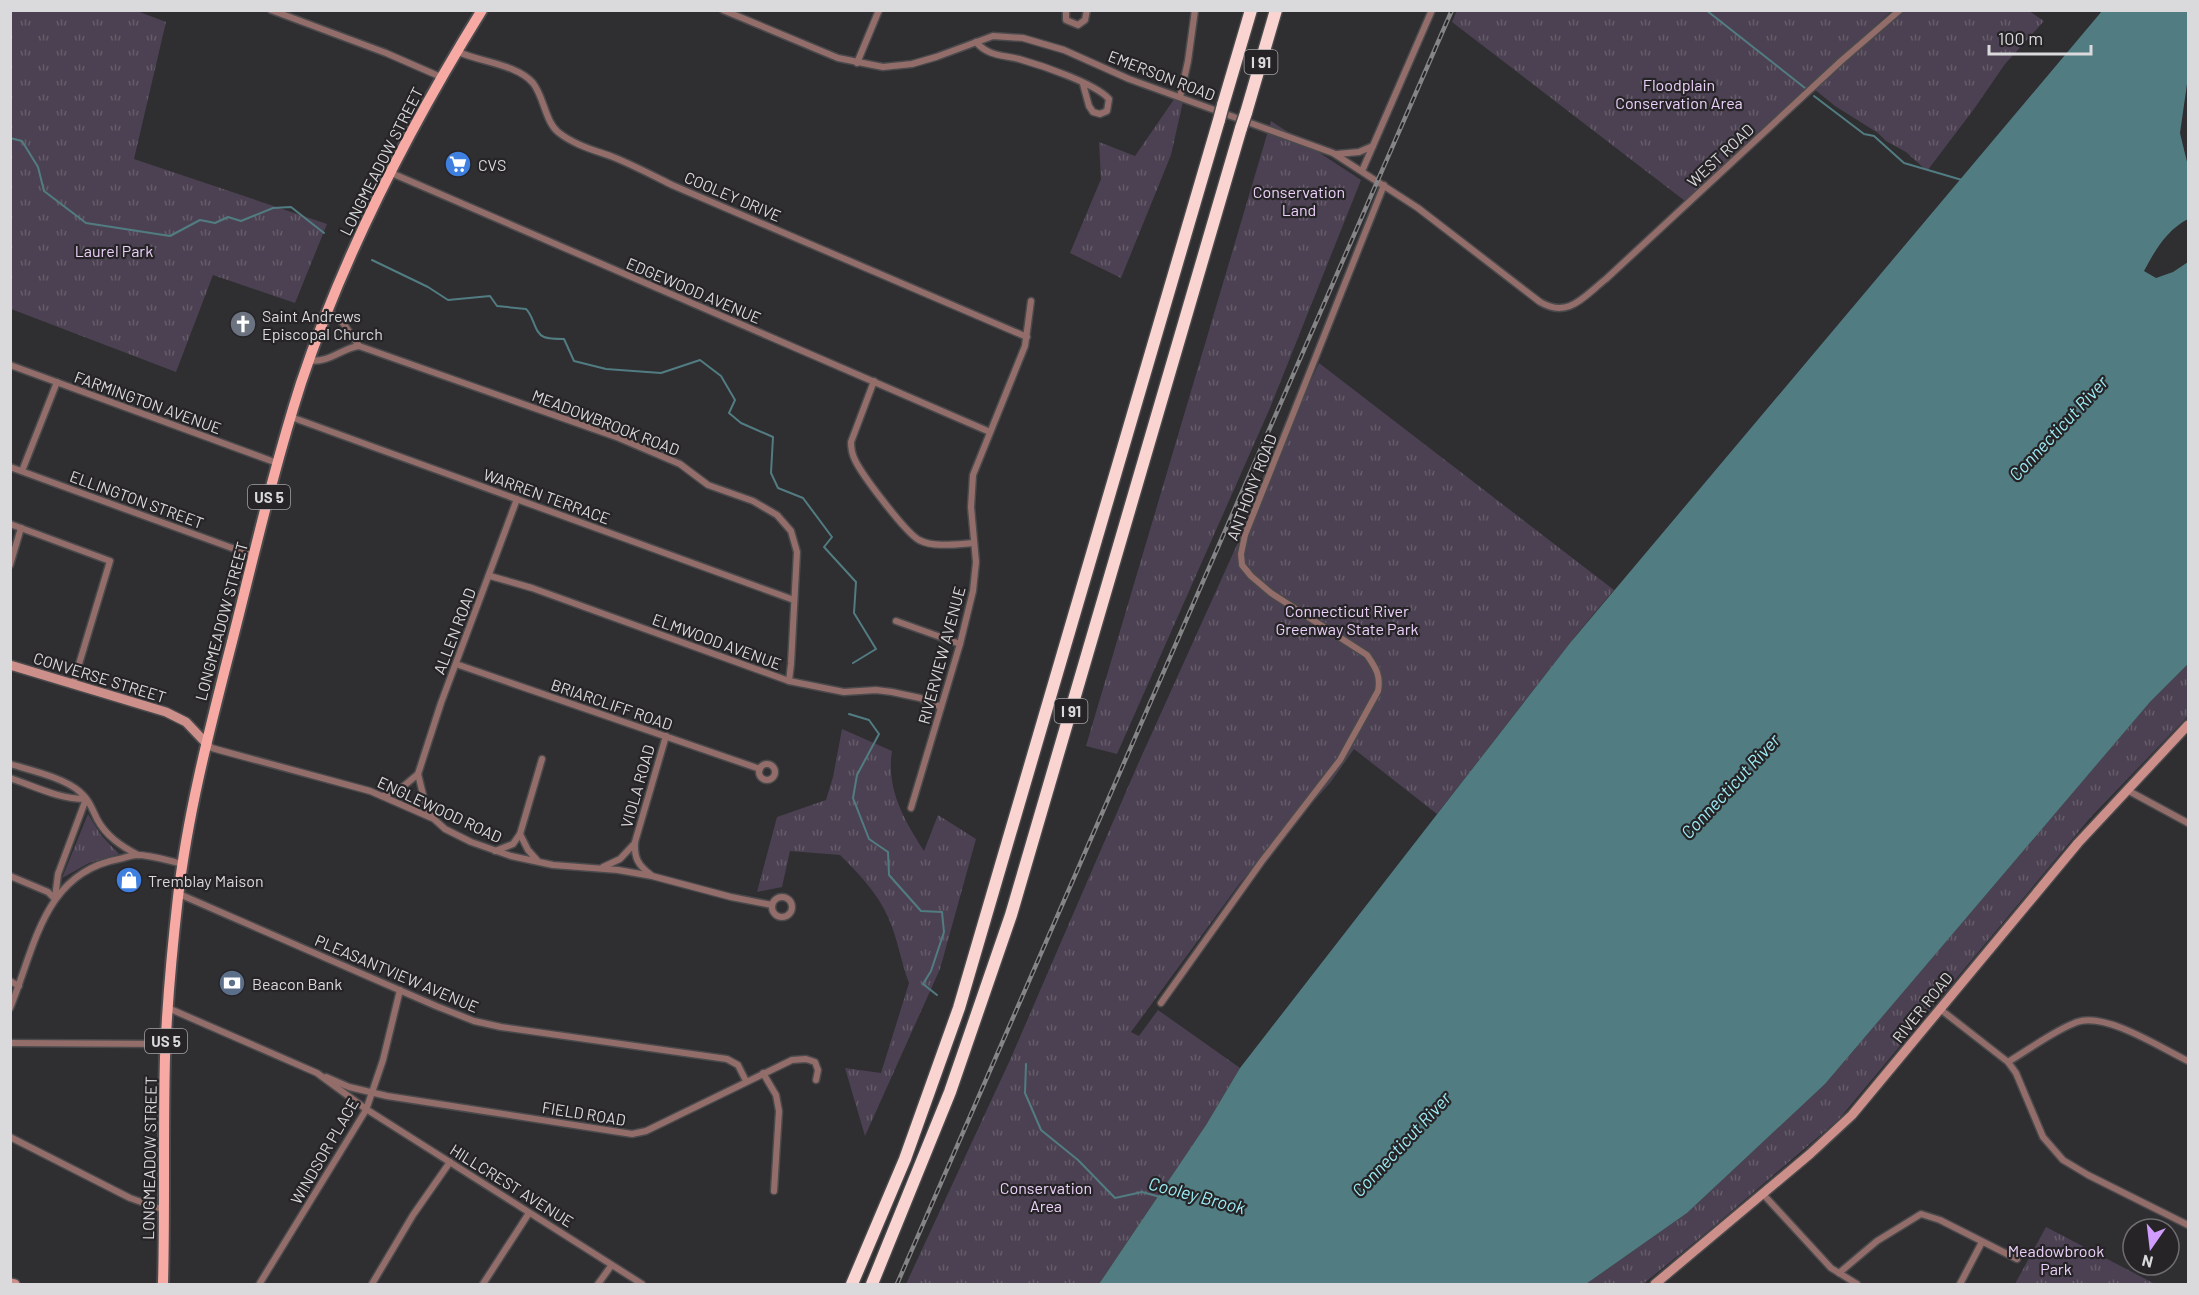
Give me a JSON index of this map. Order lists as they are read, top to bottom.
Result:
{
  "streets": {
    "highway": ["I 91"],
    "main road": ["LONGMEADOW STREET", "US 5"],
    "street": [
      "EMERSON ROAD",
      "WEST ROAD",
      "COOLEY DRIVE",
      "EDGEWOOD AVENUE",
      "FARMINGTON AVENUE",
      "MEADOWBROOK ROAD",
      "ANTHONY ROAD",
      "WARREN TERRACE",
      "ELLINGTON STREET",
      "ALLEN ROAD",
      "ELMWOOD AVENUE",
      "RIVERVIEW AVENUE",
      "CONVERSE STREET",
      "BRIARCLIFF ROAD",
      "VIOLA ROAD",
      "ENGLEWOOD ROAD",
      "PLEASANTVIEW AVENUE",
      "RIVER ROAD",
      "FIELD ROAD",
      "WINDSOR PLACE",
      "HILLCREST AVENUE"
    ]
  },
  "crossings": [
    ["EMERSON ROAD", "WEST ROAD"],
    ["EMERSON ROAD", "ANTHONY ROAD"],
    ["LONGMEADOW STREET", "COOLEY DRIVE"],
    ["LONGMEADOW STREET", "EDGEWOOD AVENUE"],
    ["LONGMEADOW STREET", "FARMINGTON AVENUE"],
    ["LONGMEADOW STREET", "WARREN TERRACE"],
    ["LONGMEADOW STREET", "ELLINGTON STREET"],
    ["LONGMEADOW STREET", "CONVERSE STREET"],
    ["LONGMEADOW STREET", "ENGLEWOOD ROAD"],
    ["LONGMEADOW STREET", "PLEASANTVIEW AVENUE"],
    ["LONGMEADOW STREET", "FIELD ROAD"],
    ["COOLEY DRIVE", "RIVERVIEW AVENUE"],
    ["EDGEWOOD AVENUE", "RIVERVIEW AVENUE"],
    ["MEADOWBROOK ROAD", "WARREN TERRACE"],
    ["MEADOWBROOK ROAD", "ELMWOOD AVENUE"],
    ["WARREN TERRACE", "ALLEN ROAD"],
    ["ALLEN ROAD", "ELMWOOD AVENUE"],
    ["ALLEN ROAD", "BRIARCLIFF ROAD"],
    ["ELMWOOD AVENUE", "RIVERVIEW AVENUE"],
    ["CONVERSE STREET", "ENGLEWOOD ROAD"],
    ["BRIARCLIFF ROAD", "VIOLA ROAD"],
    ["VIOLA ROAD", "ENGLEWOOD ROAD"],
    ["PLEASANTVIEW AVENUE", "FIELD ROAD"],
    ["PLEASANTVIEW AVENUE", "WINDSOR PLACE"],
    ["FIELD ROAD", "WINDSOR PLACE"],
    ["FIELD ROAD", "HILLCREST AVENUE"],
    ["WINDSOR PLACE", "HILLCREST AVENUE"]
  ],
  "water": ["Connecticut River", "Cooley Brook"],
  "parks": [
    "Floodplain Conservation Area",
    "Conservation Land",
    "Laurel Park",
    "Connecticut River Greenway State Park",
    "Conservation Area",
    "Meadowbrook Park"
  ],
  "places": {
    "supermarket": ["CVS"],
    "church": ["Saint Andrews Episcopal Church"],
    "shop": ["Tremblay Maison"],
    "bank": ["Beacon Bank"]
  },
  "scale_bar": "100 m",
  "north": "bottom"
}
